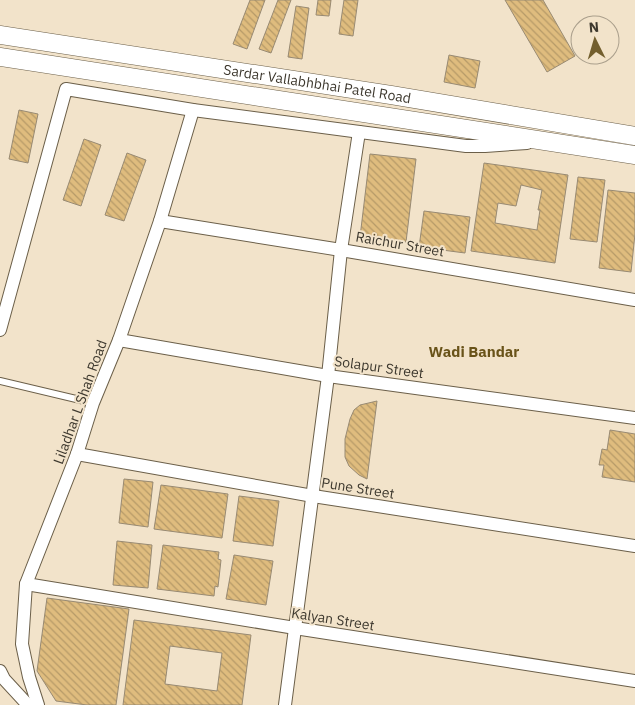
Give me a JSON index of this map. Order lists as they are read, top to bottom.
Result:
{
  "streets": {
    "main road": ["Sardar Vallabhbhai Patel Road"],
    "street": [
      "Raichur Street",
      "Solapur Street",
      "Liladhar L Shah Road",
      "Pune Street",
      "Kalyan Street"
    ]
  },
  "crossings": [
    ["Raichur Street", "Liladhar L Shah Road"],
    ["Solapur Street", "Liladhar L Shah Road"],
    ["Liladhar L Shah Road", "Pune Street"],
    ["Liladhar L Shah Road", "Kalyan Street"]
  ],
  "districts": ["Wadi Bandar"],
  "north": "top"
}
